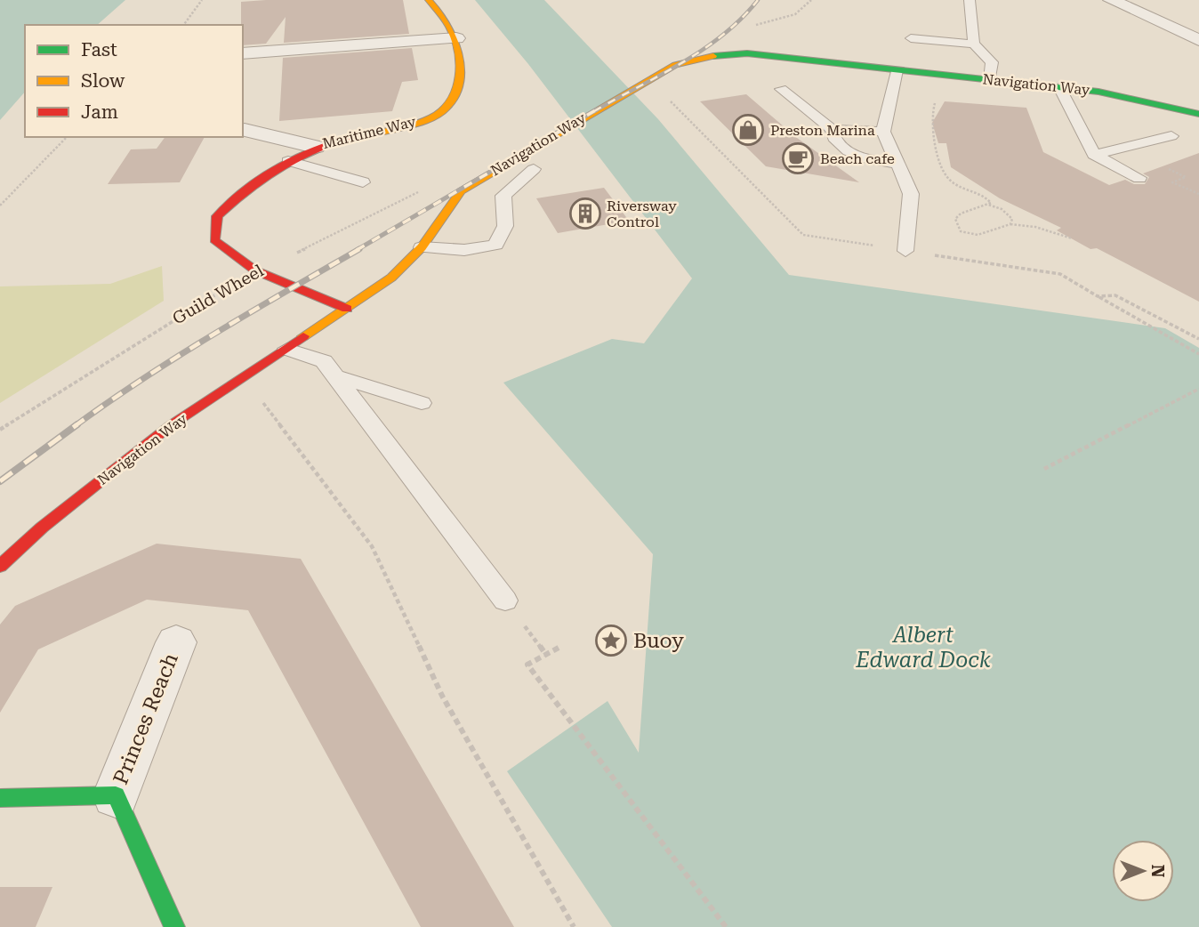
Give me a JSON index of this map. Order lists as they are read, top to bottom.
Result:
{
  "streets": {
    "street": ["Navigation Way", "Maritime Way", "Princes Reach"],
    "path": ["Guild Wheel"]
  },
  "crossings": [
    ["Navigation Way", "Maritime Way"],
    ["Maritime Way", "Guild Wheel"]
  ],
  "water": ["Albert Edward Dock"],
  "places": {
    "shop": ["Preston Marina"],
    "cafe": ["Beach cafe"],
    "building": ["Riversway Control"],
    "place": ["Buoy"]
  },
  "legend": ["Fast", "Slow", "Jam"],
  "north": "right"
}
